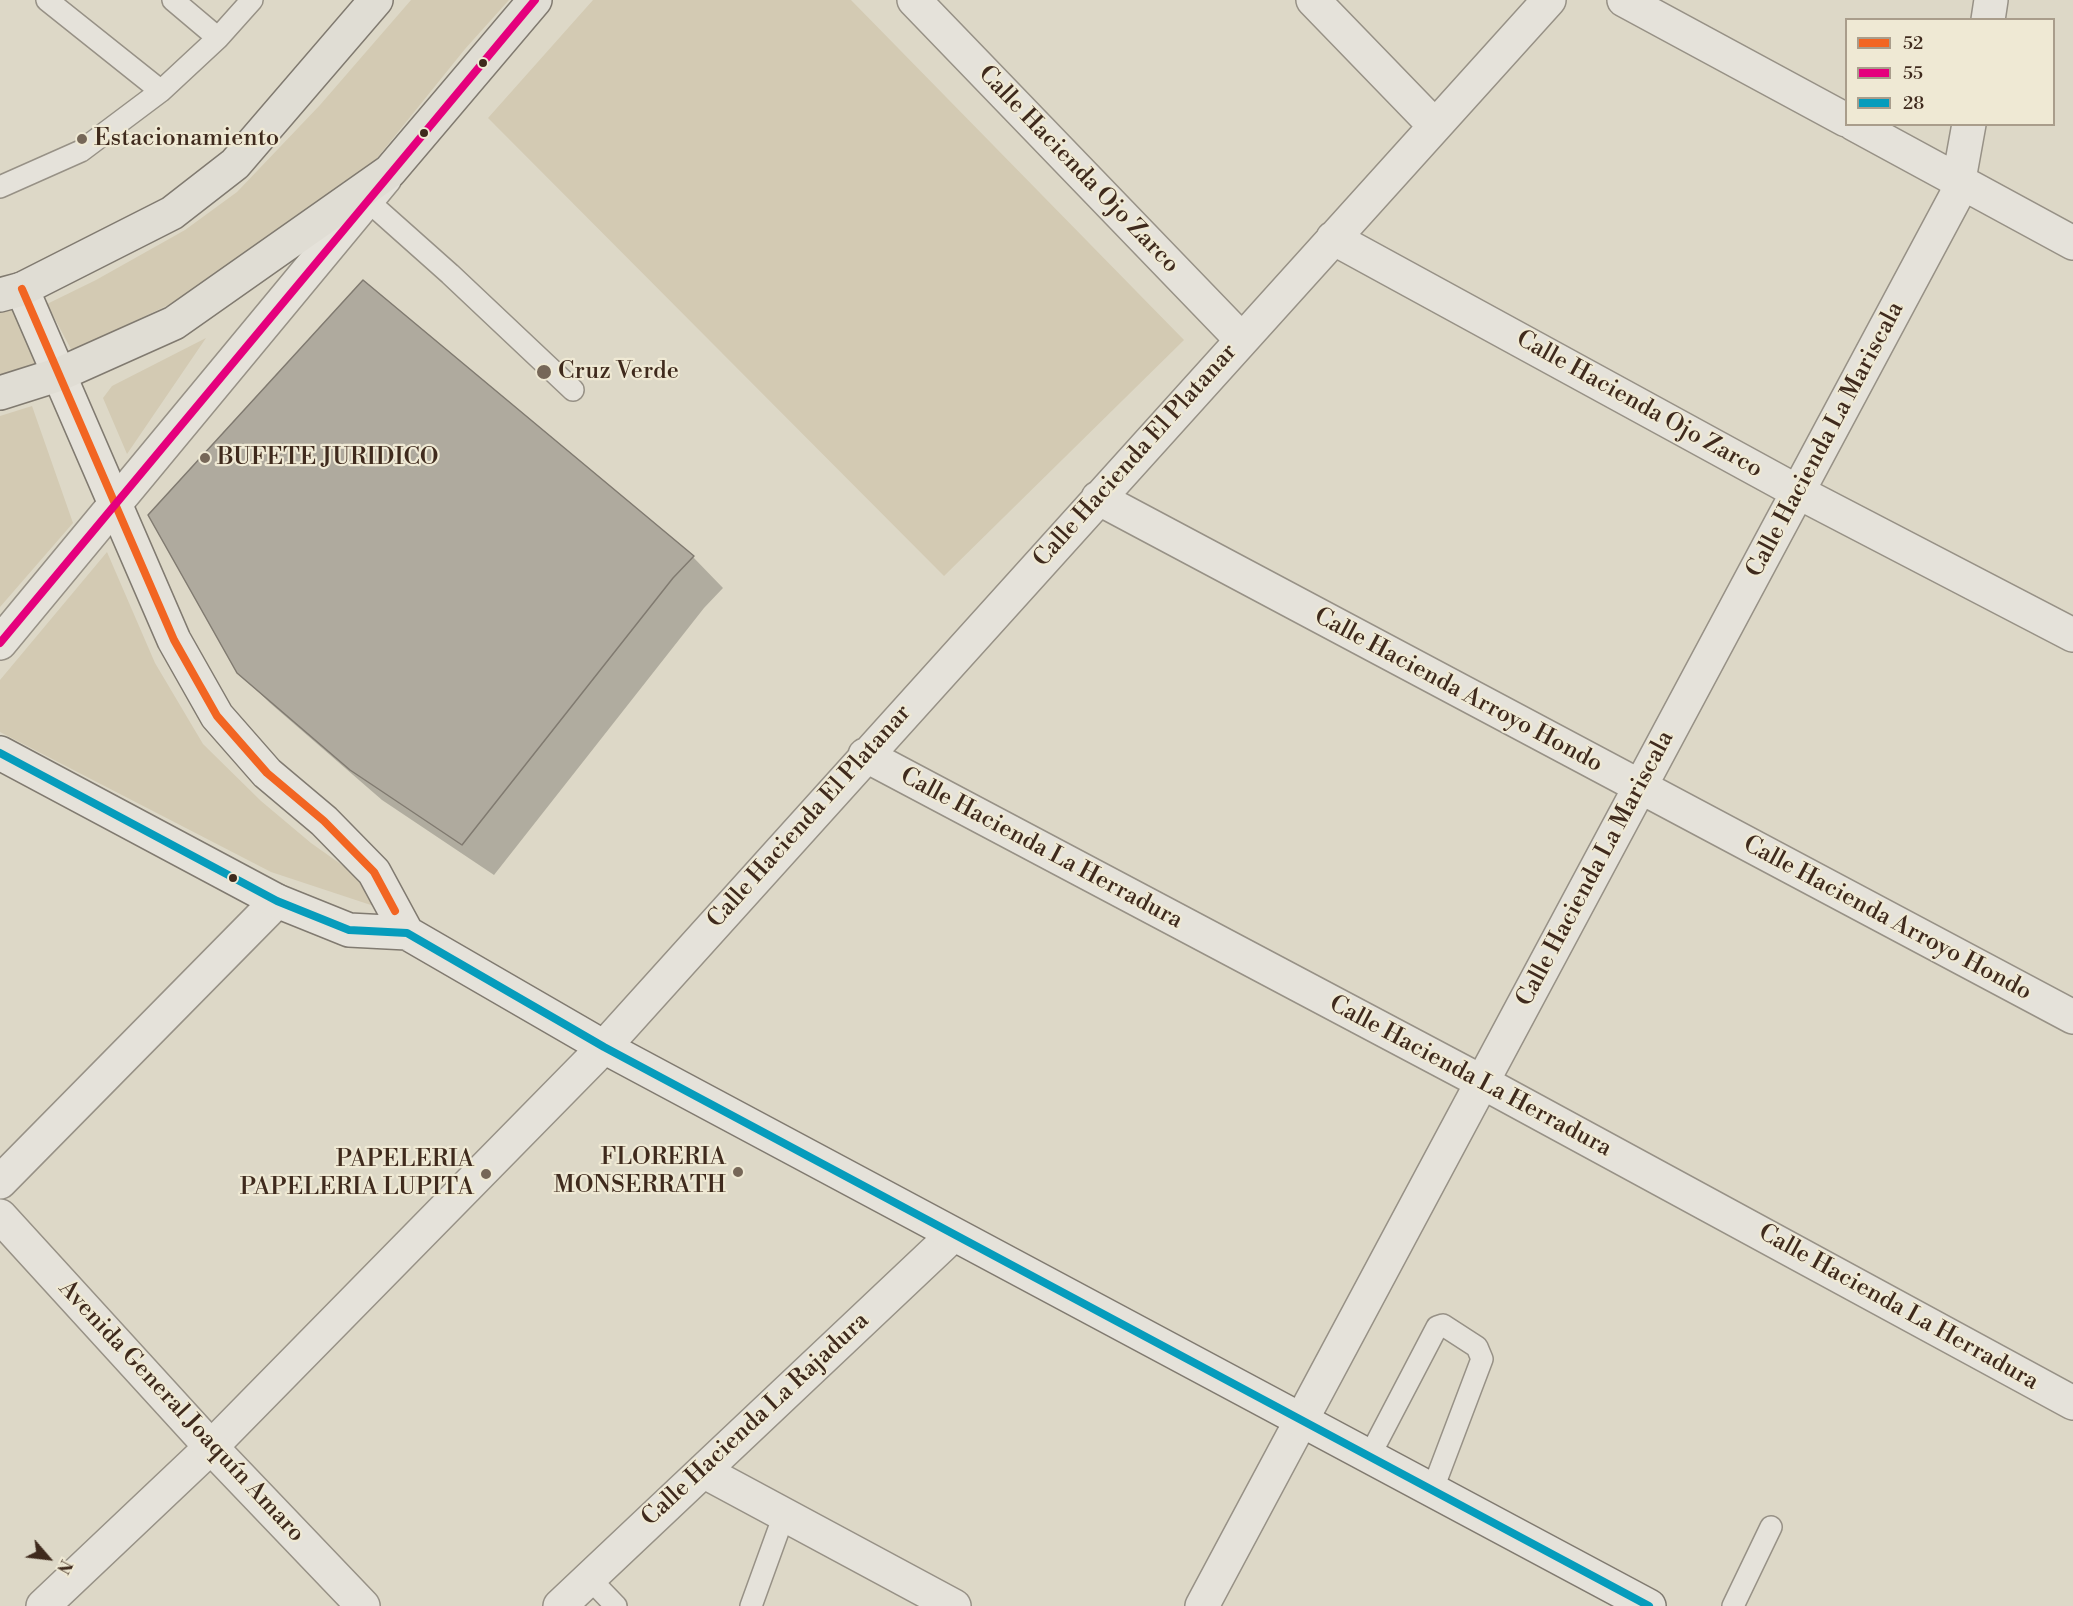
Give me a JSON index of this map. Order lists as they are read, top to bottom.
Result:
{
  "streets": {
    "street": [
      "Calle Hacienda Ojo Zarco",
      "Calle Hacienda La Mariscala",
      "Calle Hacienda El Platanar",
      "Calle Hacienda Arroyo Hondo",
      "Calle Hacienda La Herradura",
      "Avenida General Joaquín Amaro",
      "Calle Hacienda La Rajadura"
    ]
  },
  "crossings": [
    ["Calle Hacienda Ojo Zarco", "Calle Hacienda La Mariscala"],
    ["Calle Hacienda Ojo Zarco", "Calle Hacienda El Platanar"],
    ["Calle Hacienda La Mariscala", "Calle Hacienda Arroyo Hondo"],
    ["Calle Hacienda La Mariscala", "Calle Hacienda La Herradura"],
    ["Calle Hacienda El Platanar", "Calle Hacienda Arroyo Hondo"],
    ["Calle Hacienda El Platanar", "Calle Hacienda La Herradura"],
    ["Calle Hacienda El Platanar", "Avenida General Joaquín Amaro"]
  ],
  "places": [
    "Estacionamiento",
    "Cruz Verde",
    "BUFETE JURIDICO",
    "FLORERIA MONSERRATH",
    "PAPELERIA PAPELERIA LUPITA"
  ],
  "lines": ["transit line 55", "transit line 52", "transit line 28"],
  "legend": ["52", "55", "28"],
  "north": "bottom right"
}
